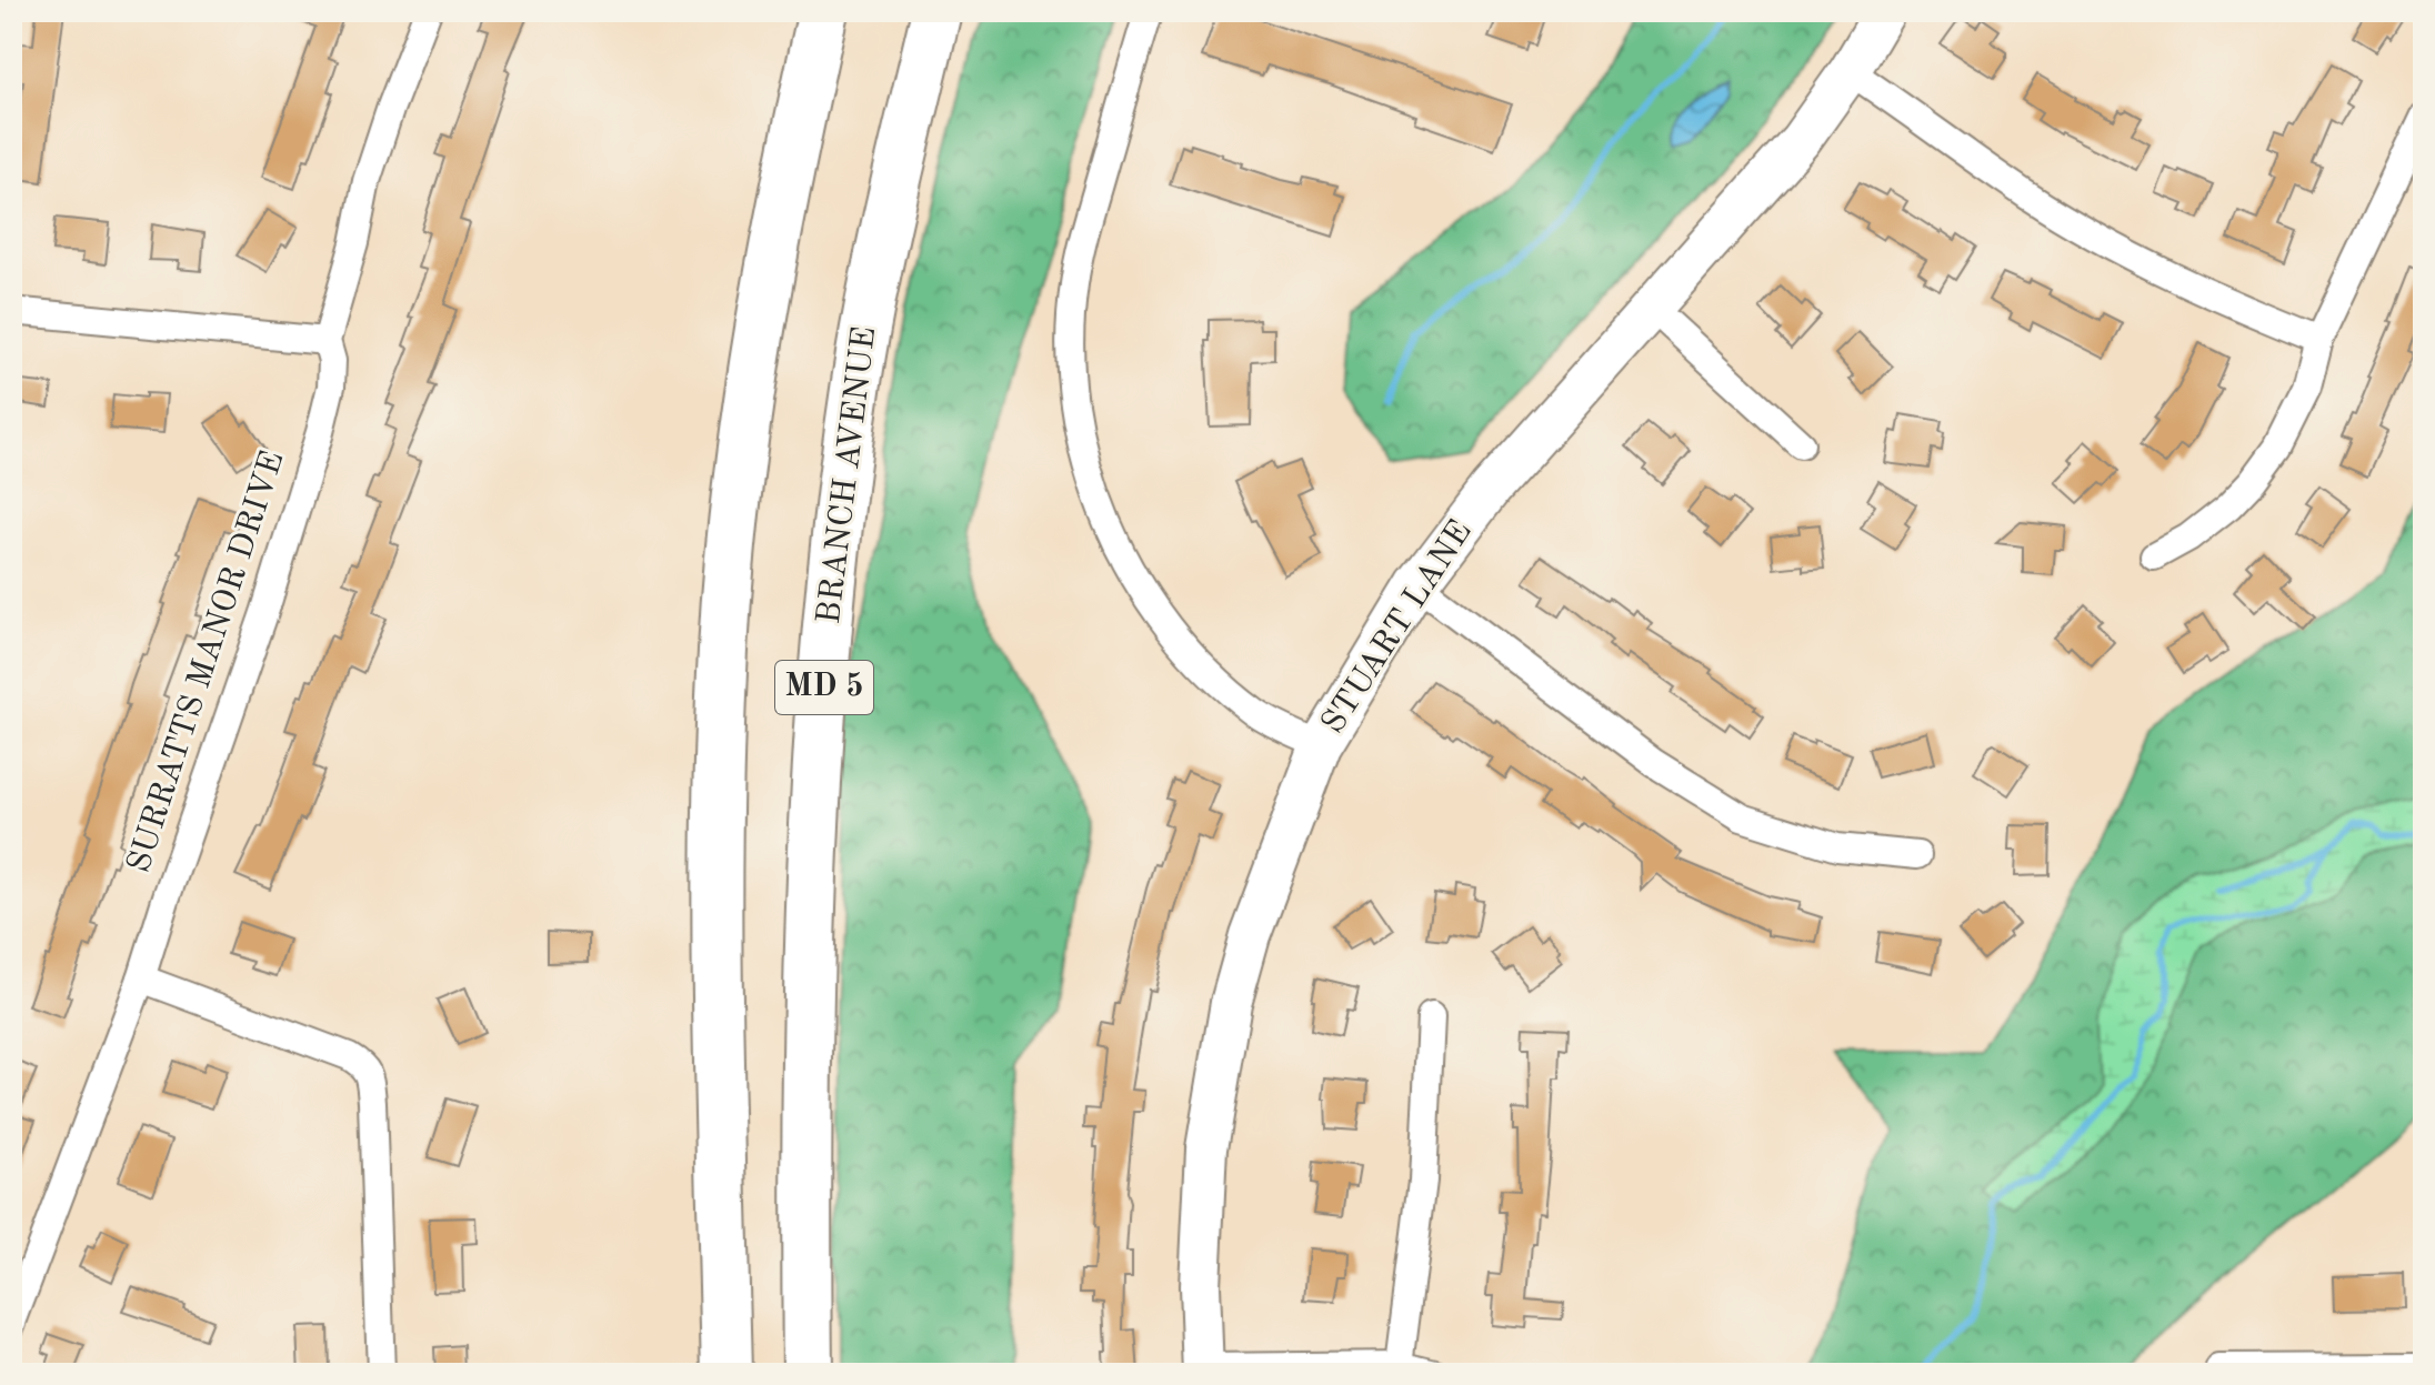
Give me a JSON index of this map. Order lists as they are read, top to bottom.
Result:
{
  "streets": {
    "highway": ["BRANCH AVENUE", "MD 5"],
    "street": ["STUART LANE", "SURRATTS MANOR DRIVE"]
  }
}
